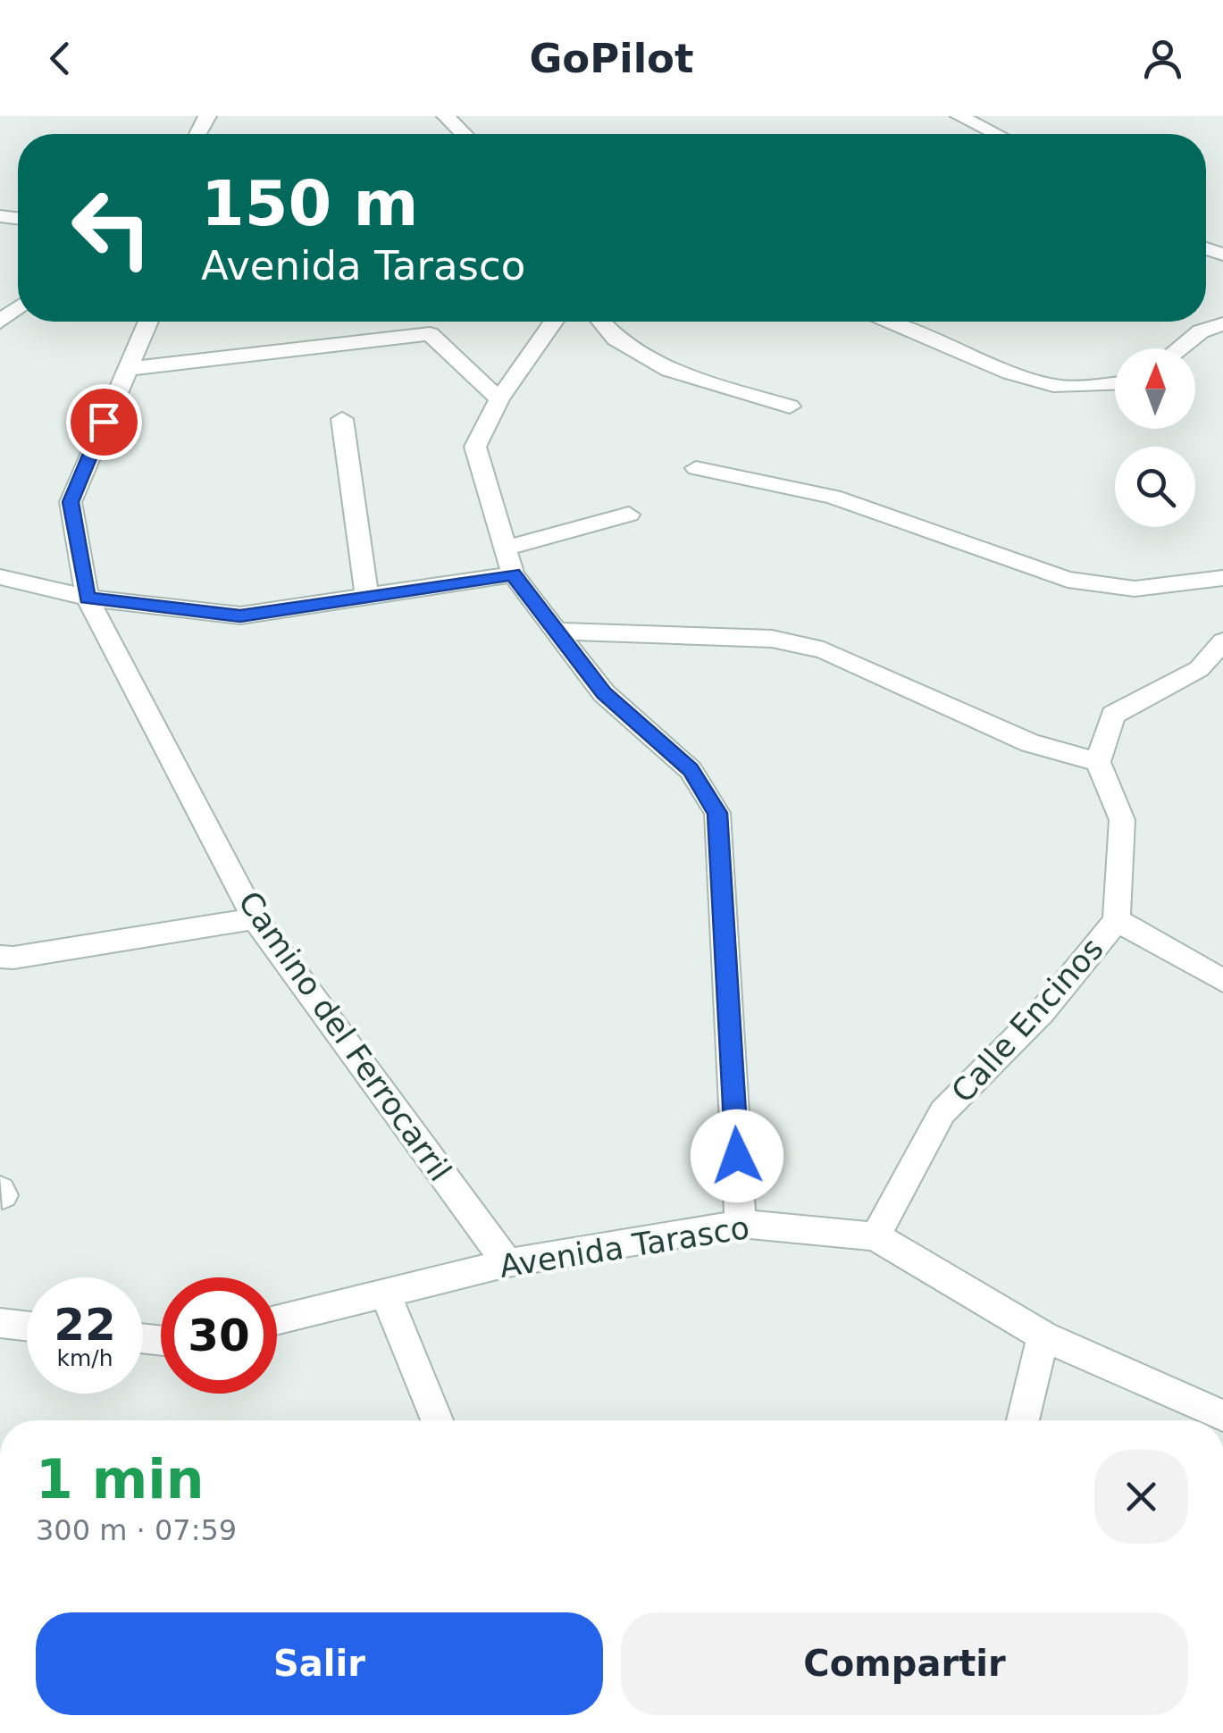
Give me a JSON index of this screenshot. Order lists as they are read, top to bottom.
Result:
{
  "streets": {
    "street": ["Calle Encinos", "Camino del Ferrocarril", "Avenida Tarasco"]
  },
  "crossings": [
    ["Calle Encinos", "Avenida Tarasco"],
    ["Camino del Ferrocarril", "Avenida Tarasco"]
  ],
  "north": "top",
  "page": {
    "header": "GoPilot",
    "turn": ["150 m", "Avenida Tarasco"],
    "speed": "22 km/h",
    "limit": "30",
    "heading": ["1 min", "300 m · 07:59"],
    "buttons": ["Salir", "Compartir"]
  }
}
